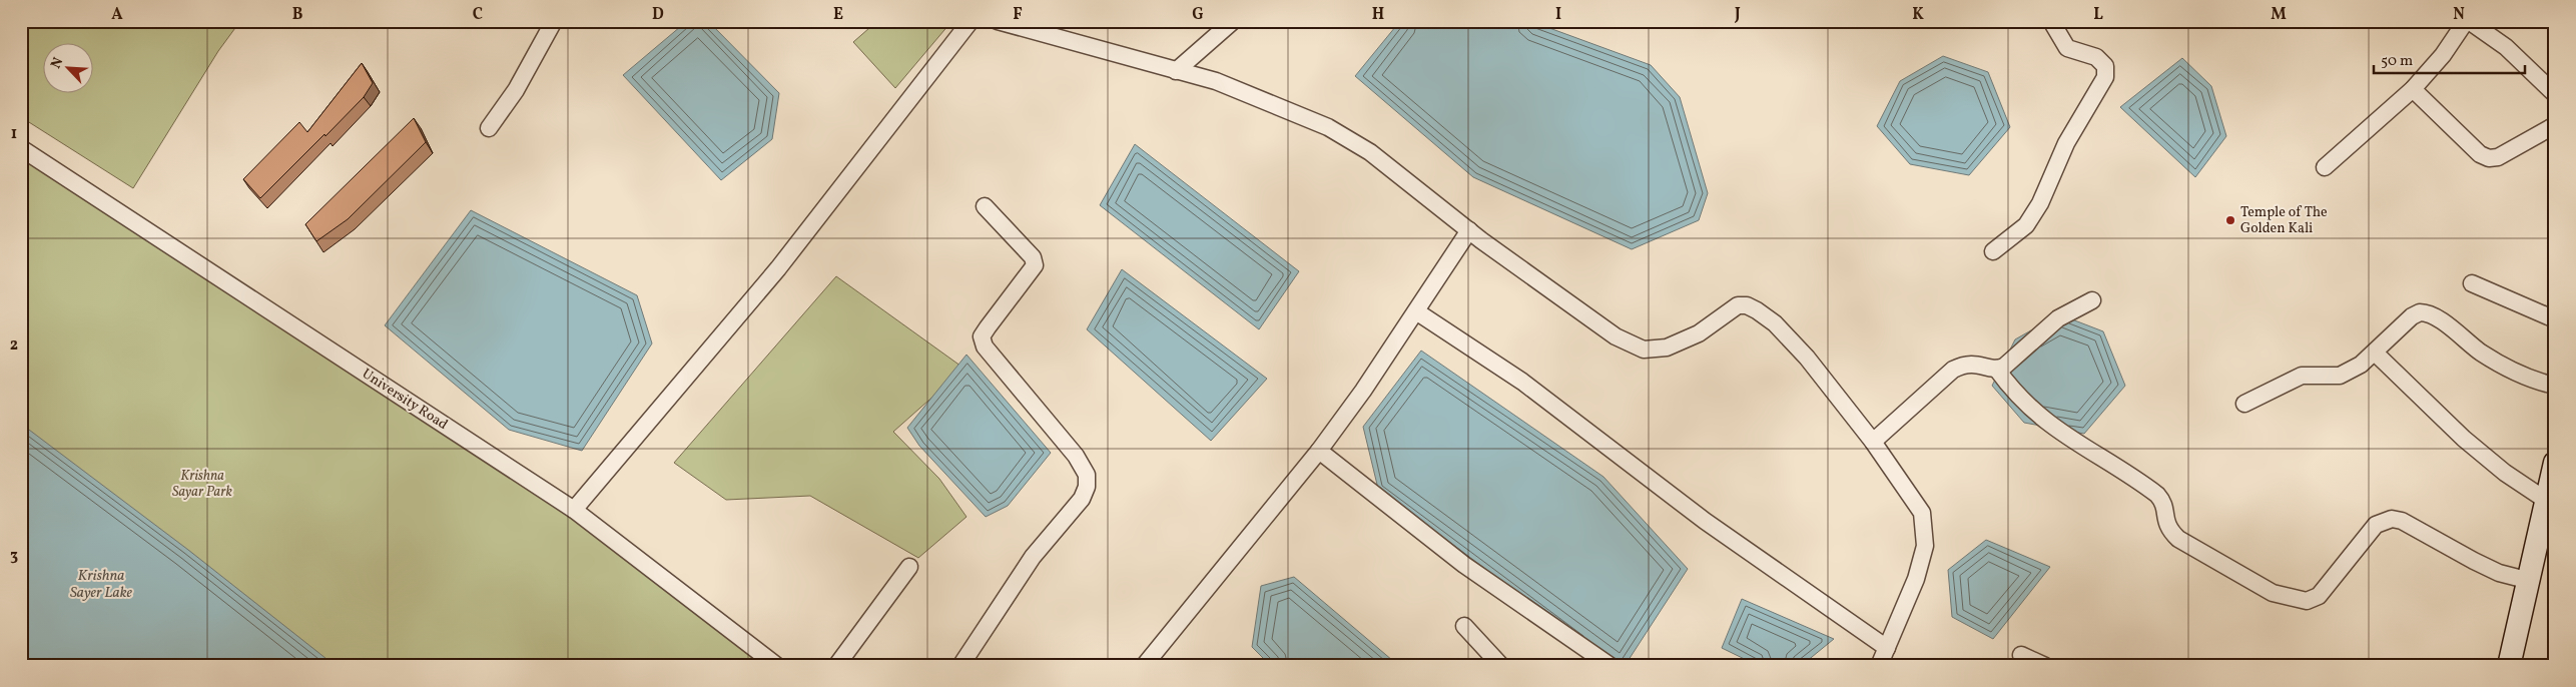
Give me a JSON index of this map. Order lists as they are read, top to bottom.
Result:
{
  "streets": {
    "street": ["University Road"]
  },
  "water": ["Krishna Sayer Lake"],
  "parks": ["Krishna Sayar Park"],
  "places": ["Temple of The Golden Kali"],
  "scale_bar": "50 m",
  "north": "top left",
  "grid": {
    "columns": [
      "A",
      "B",
      "C",
      "D",
      "E",
      "F",
      "G",
      "H",
      "I",
      "J",
      "K",
      "L",
      "M",
      "N"
    ],
    "rows": ["1", "2", "3"]
  }
}
